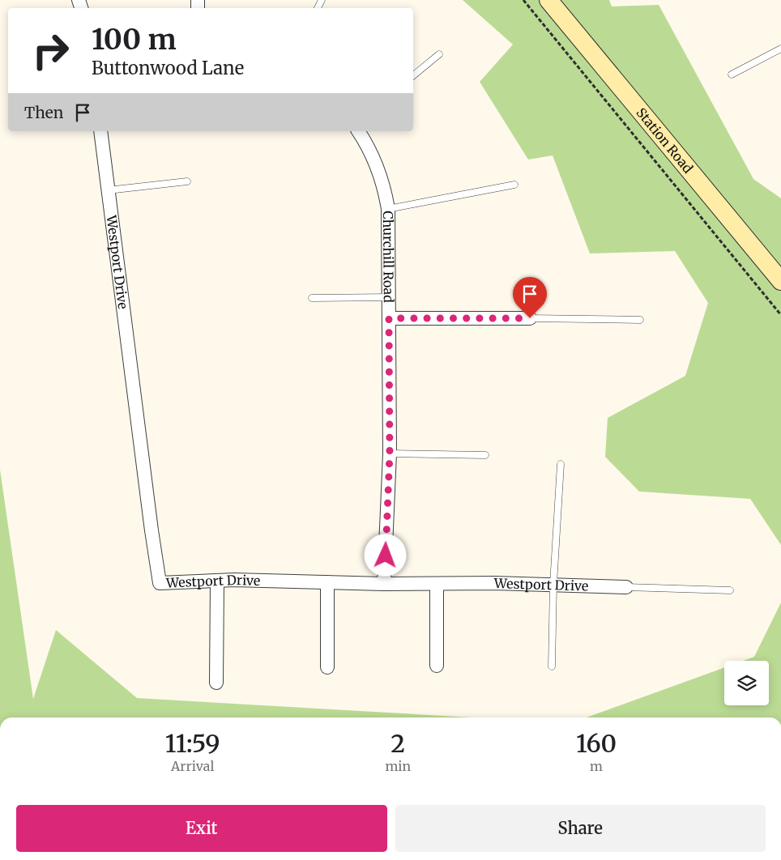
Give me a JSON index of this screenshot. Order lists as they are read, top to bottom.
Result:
{
  "streets": {
    "street": ["Station Road", "Churchill Road", "Westport Drive"]
  },
  "crossings": [
    ["Churchill Road", "Westport Drive"]
  ],
  "page": {
    "turn": ["100 m", "Buttonwood Lane"],
    "then": "Then",
    "eta": [
      "11:59",
      "Arrival",
      "2",
      "min",
      "160",
      "m"
    ],
    "buttons": ["Exit", "Share"]
  }
}
